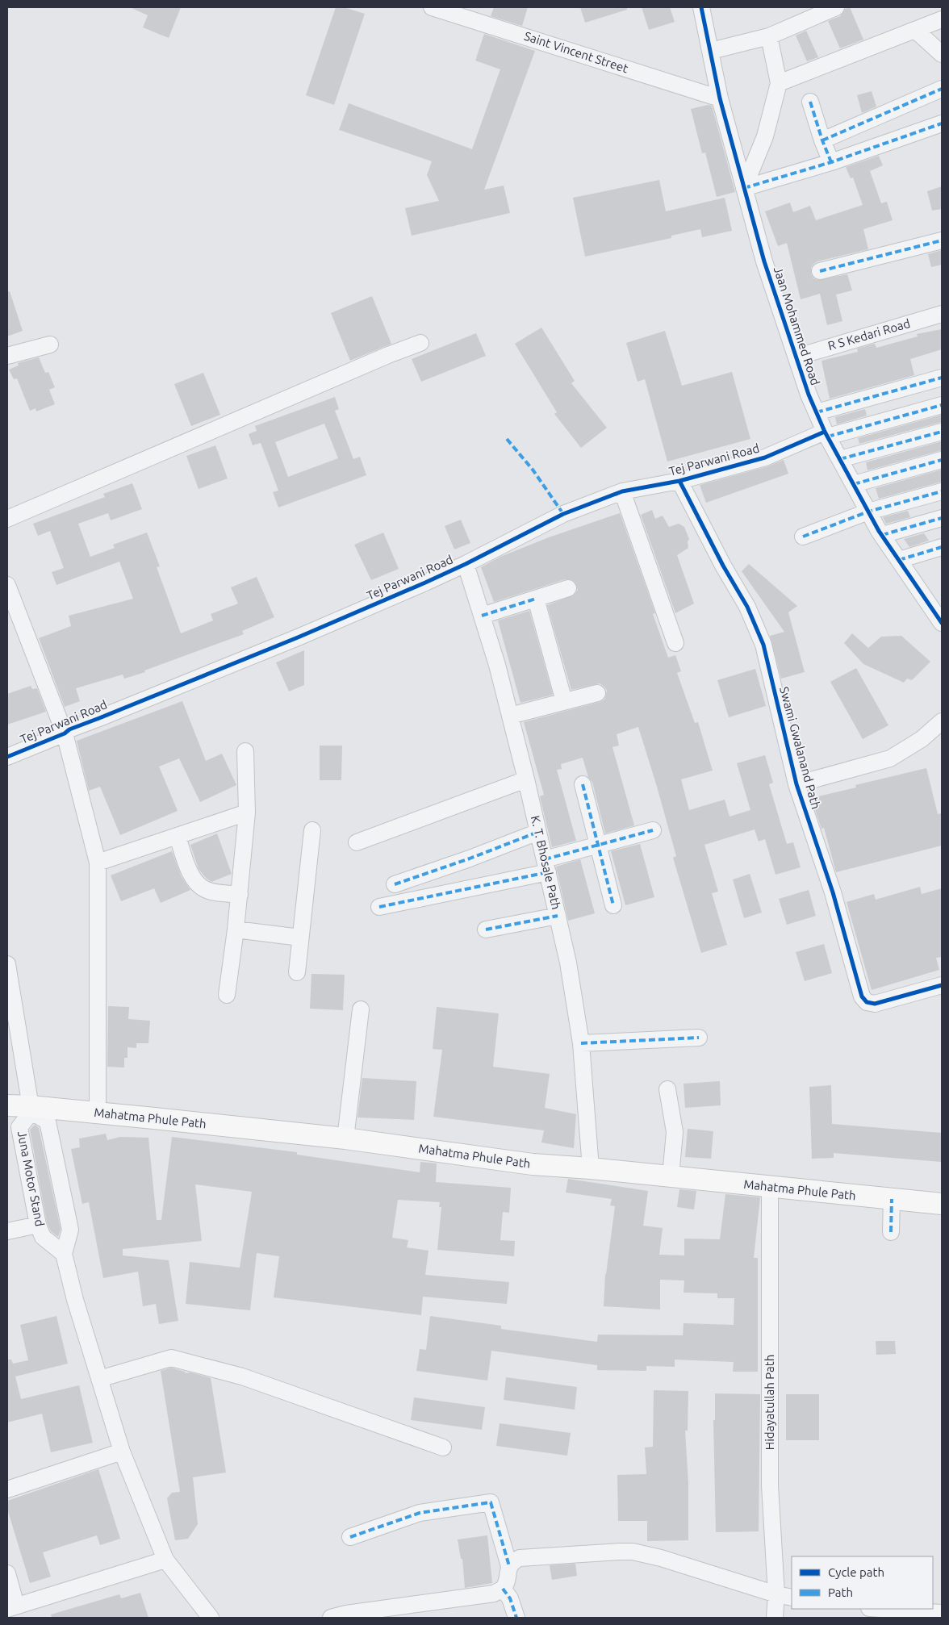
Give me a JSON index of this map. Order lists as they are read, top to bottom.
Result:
{
  "streets": {
    "main road": ["Mahatma Phule Path"],
    "street": [
      "Saint Vincent Street",
      "Jaan Mohammed Road",
      "R S Kedari Road",
      "Tej Parwani Road",
      "Swami Gwalanand Path",
      "K. T. Bhosale Path",
      "Juna Motor Stand",
      "Hidayatullah Path"
    ]
  },
  "crossings": [
    ["Saint Vincent Street", "Jaan Mohammed Road"],
    ["Jaan Mohammed Road", "R S Kedari Road"],
    ["Jaan Mohammed Road", "Tej Parwani Road"],
    ["Tej Parwani Road", "Swami Gwalanand Path"],
    ["Tej Parwani Road", "K. T. Bhosale Path"],
    ["K. T. Bhosale Path", "Mahatma Phule Path"],
    ["Mahatma Phule Path", "Juna Motor Stand"],
    ["Mahatma Phule Path", "Hidayatullah Path"]
  ],
  "legend": ["Cycle path", "Path"]
}
